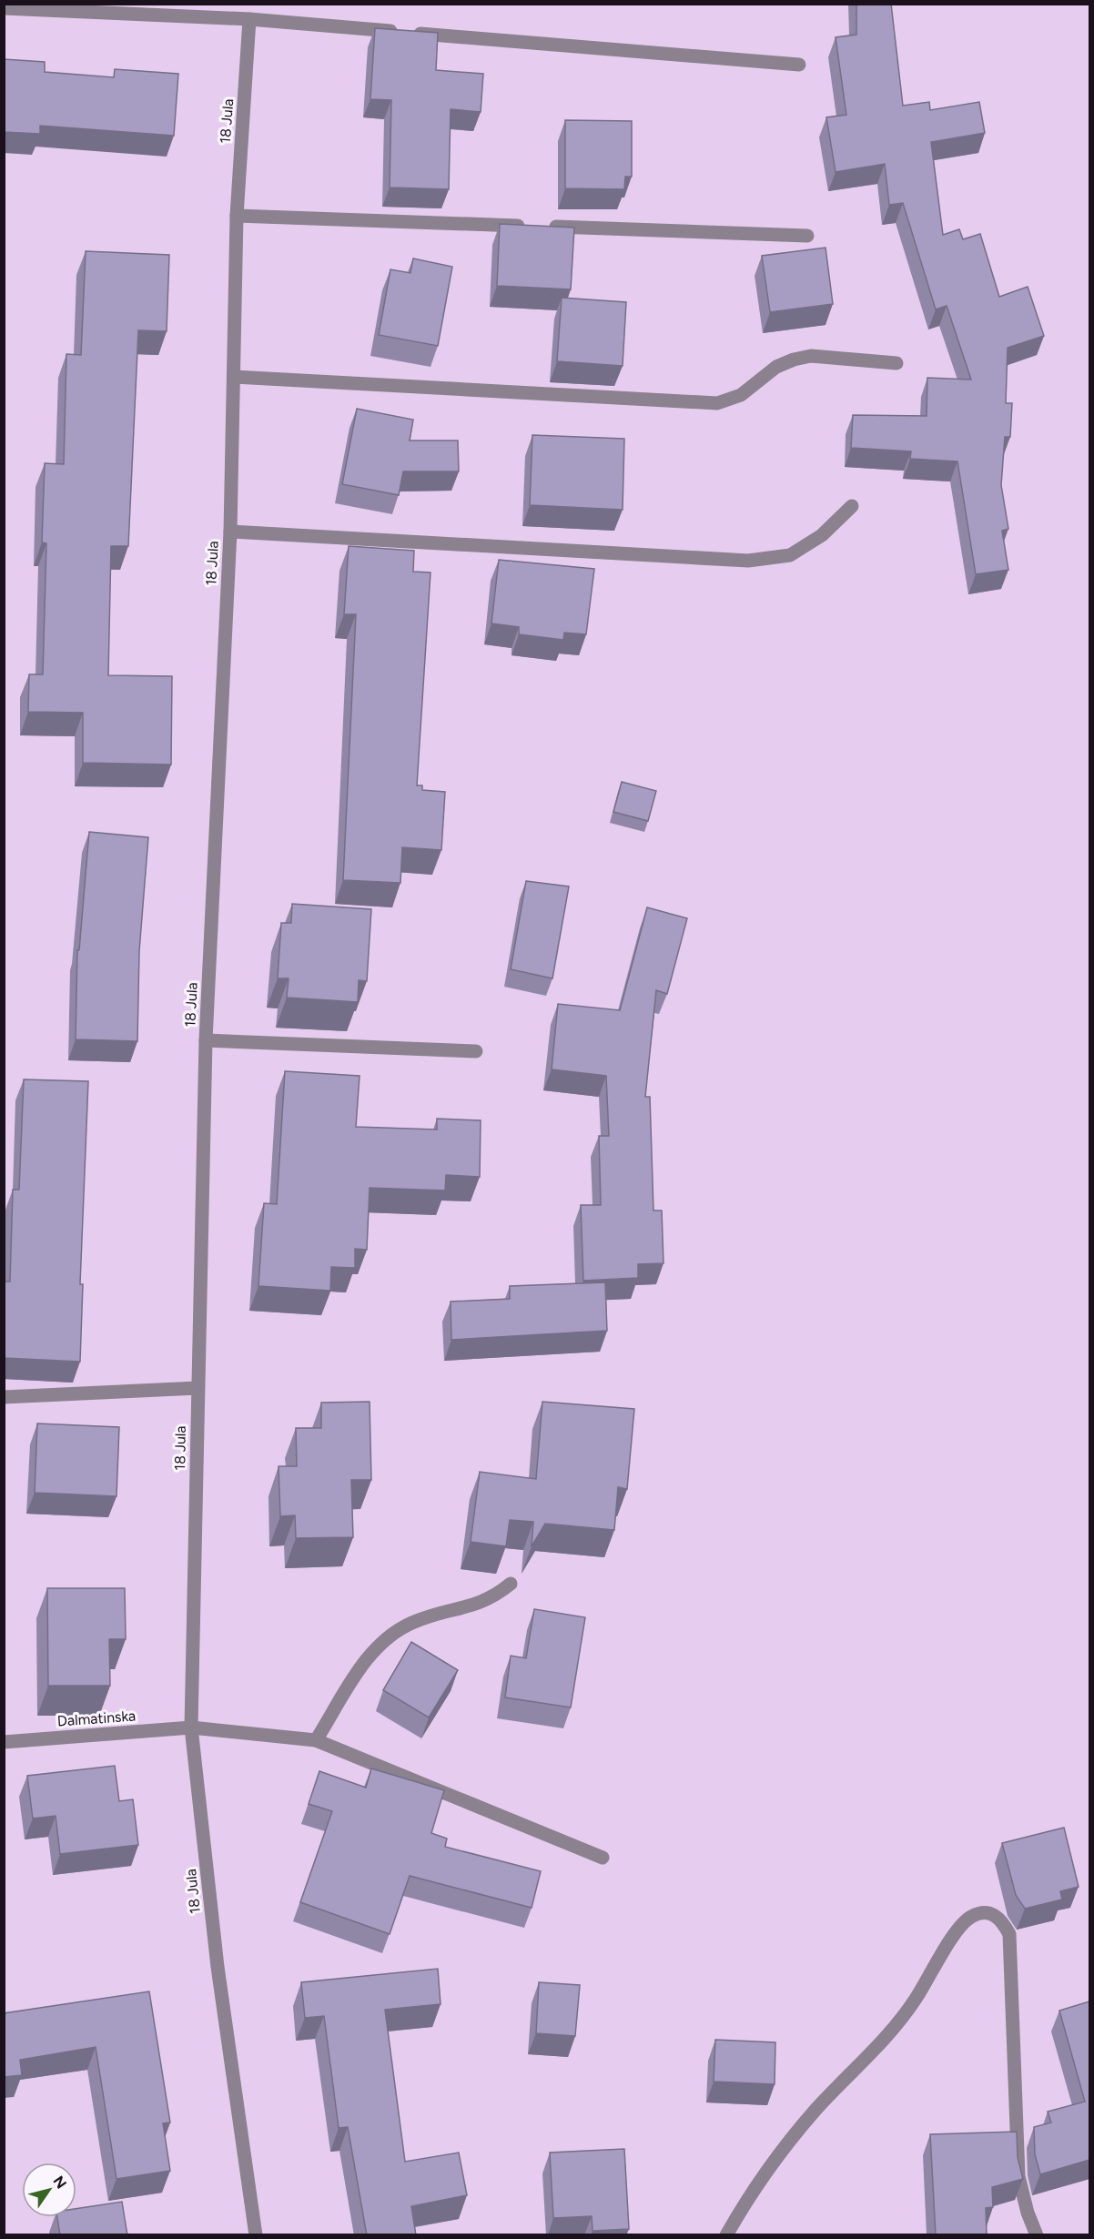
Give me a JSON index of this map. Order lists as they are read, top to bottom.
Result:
{
  "streets": {
    "street": ["18 Jula", "Dalmatinska"]
  },
  "crossings": [
    ["18 Jula", "Dalmatinska"]
  ],
  "north": "top right"
}
